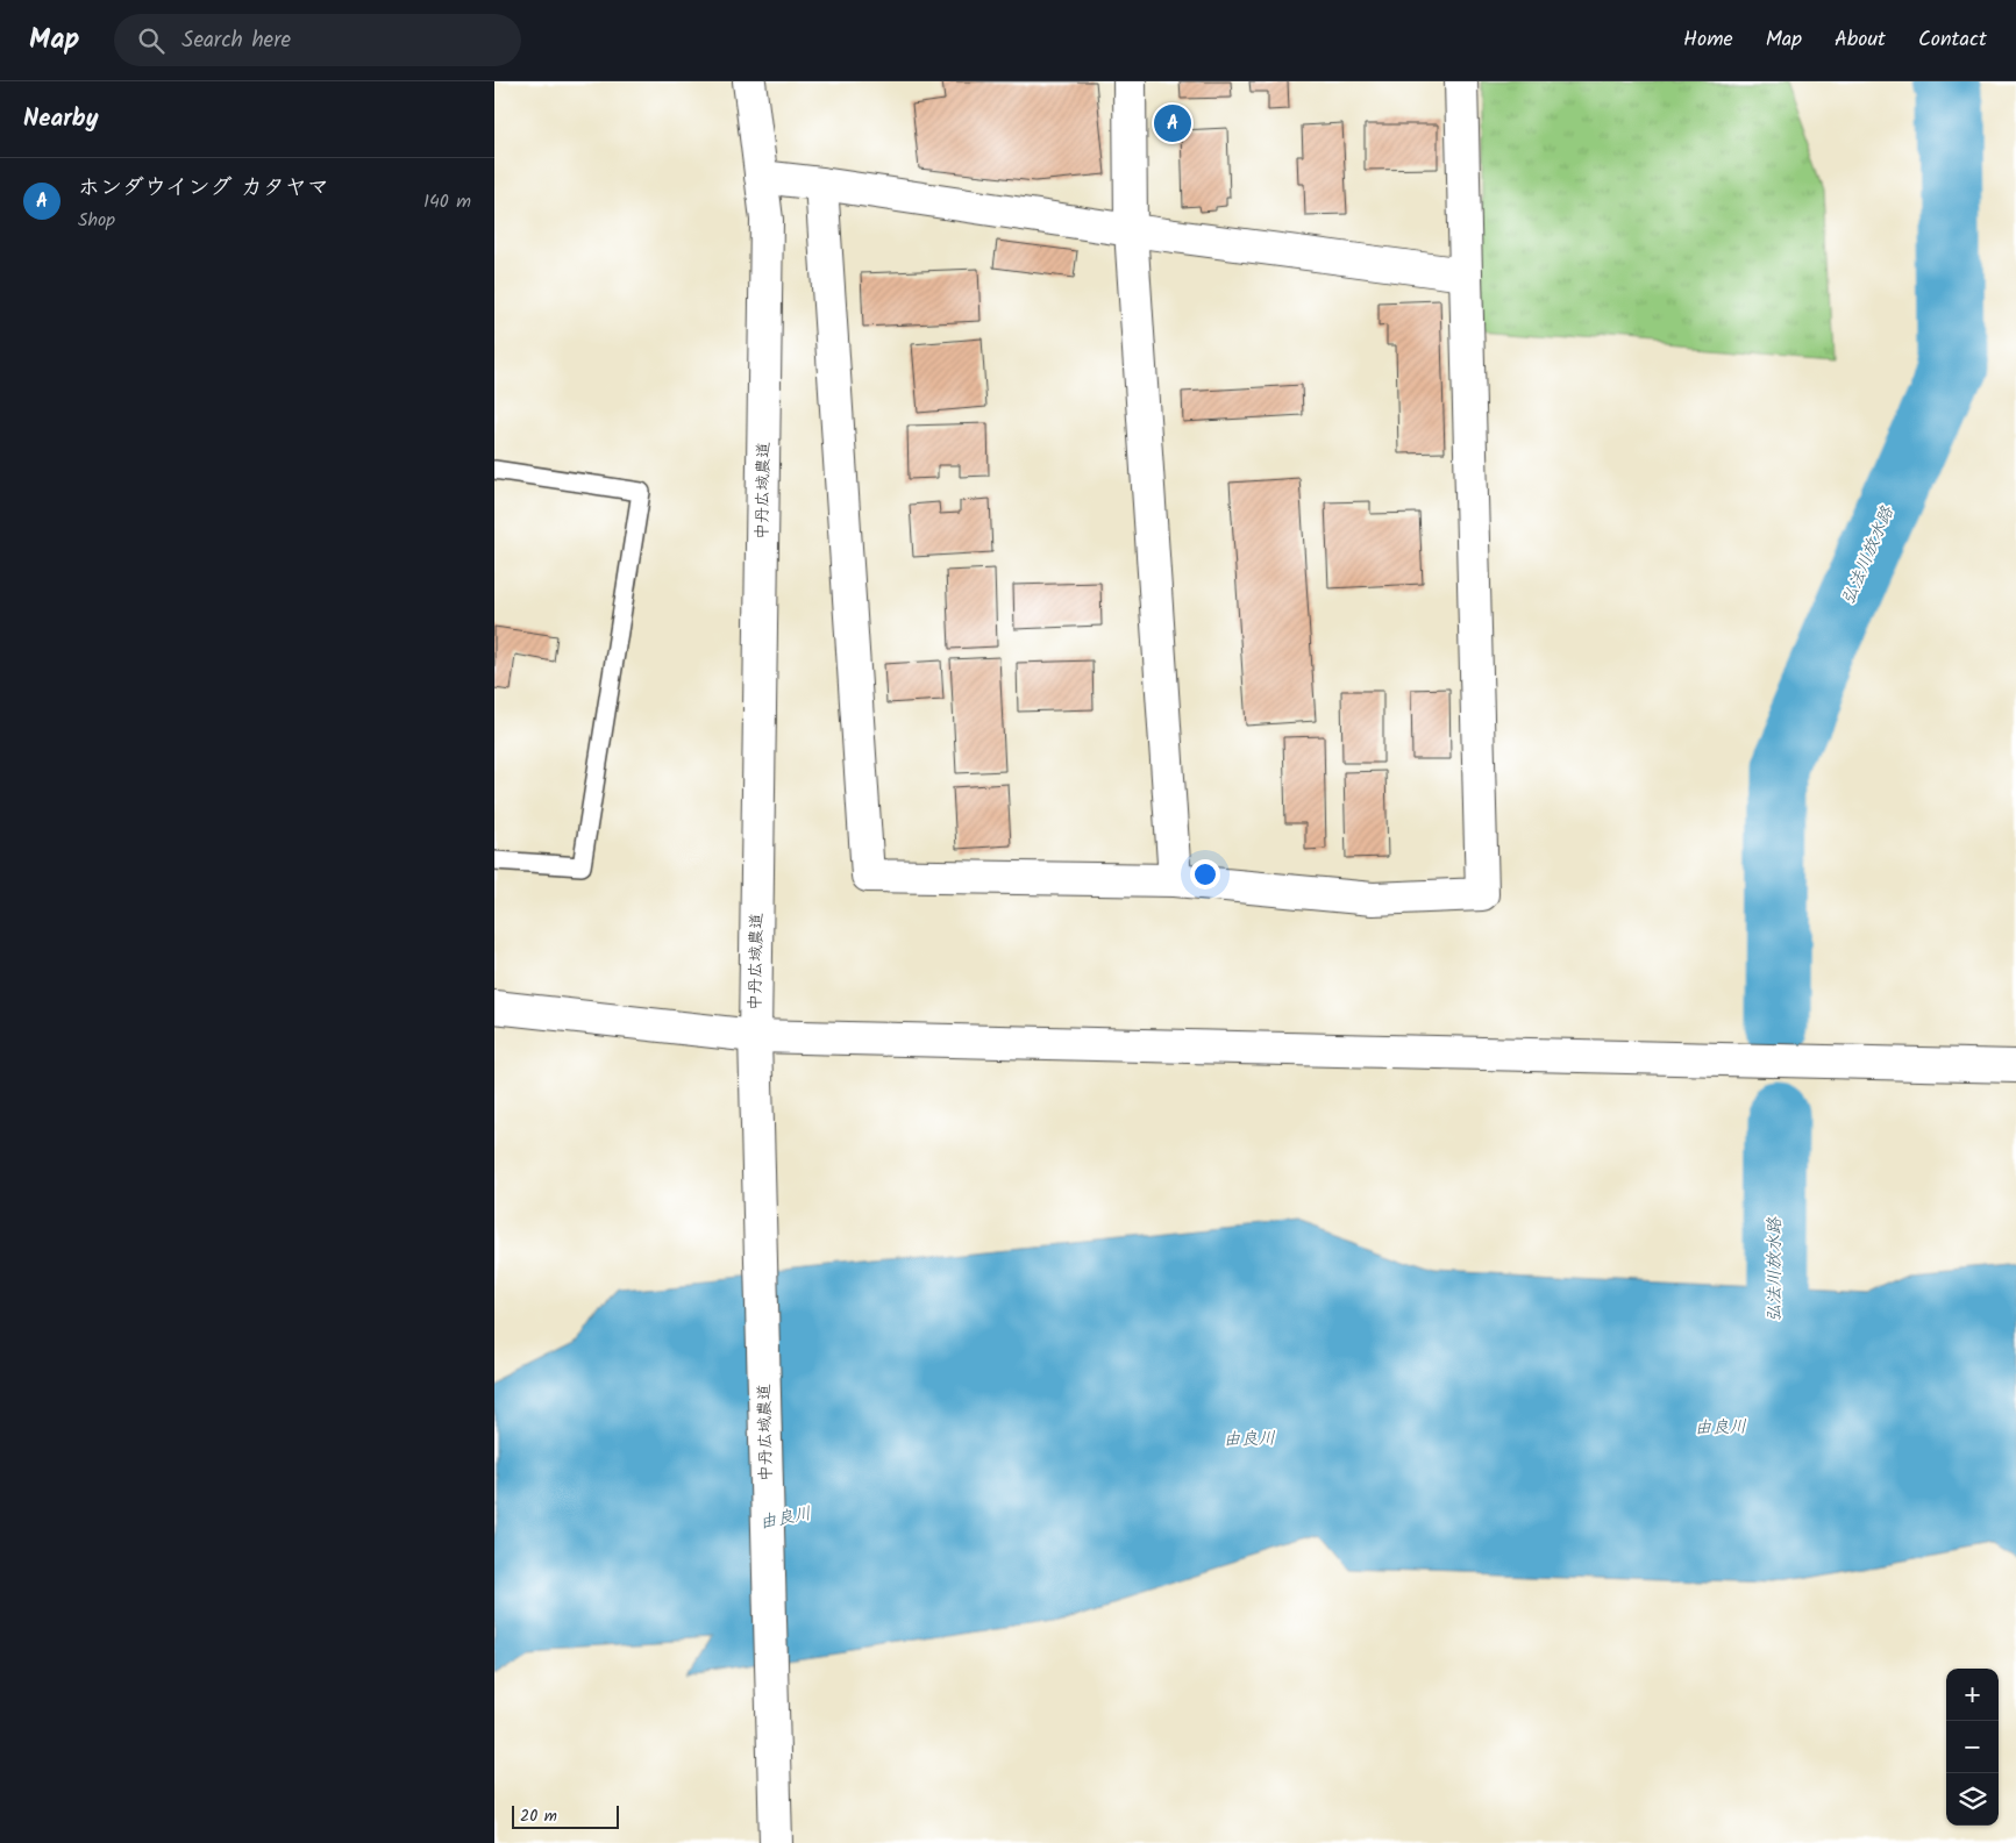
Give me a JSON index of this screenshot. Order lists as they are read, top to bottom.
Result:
{
  "streets": {
    "street": ["中丹広域農道"]
  },
  "water": ["弘法川放水路", "由良川"],
  "scale_bar": "20 m",
  "page": {
    "header": "Map",
    "search": "Search here",
    "nav": [
      "Home",
      "Map",
      "About",
      "Contact"
    ],
    "heading": "Nearby",
    "pins": "A",
    "list": [
      {
        "mark": "A",
        "name": "ホンダウイング カタヤマ",
        "note": "Shop",
        "value": "140 m"
      }
    ],
    "map_buttons": ["+", "−"],
    "scale": "20 m"
  }
}
